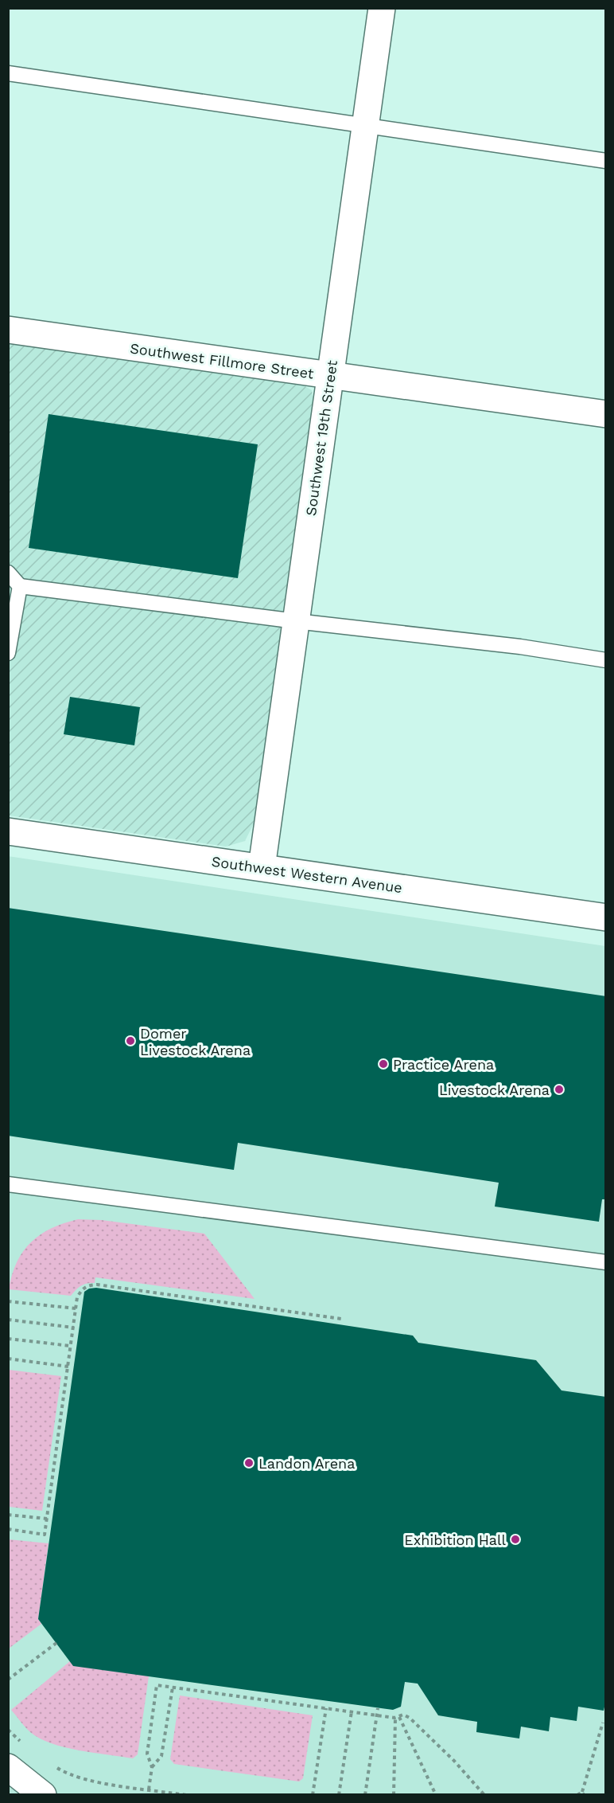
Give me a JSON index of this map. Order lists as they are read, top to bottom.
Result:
{
  "streets": {
    "street": ["Southwest Fillmore Street", "Southwest 19th Street", "Southwest Western Avenue"]
  },
  "crossings": [
    ["Southwest Fillmore Street", "Southwest 19th Street"],
    ["Southwest 19th Street", "Southwest Western Avenue"]
  ],
  "places": [
    "Domer Livestock Arena",
    "Practice Arena",
    "Livestock Arena",
    "Landon Arena",
    "Exhibition Hall"
  ]
}
